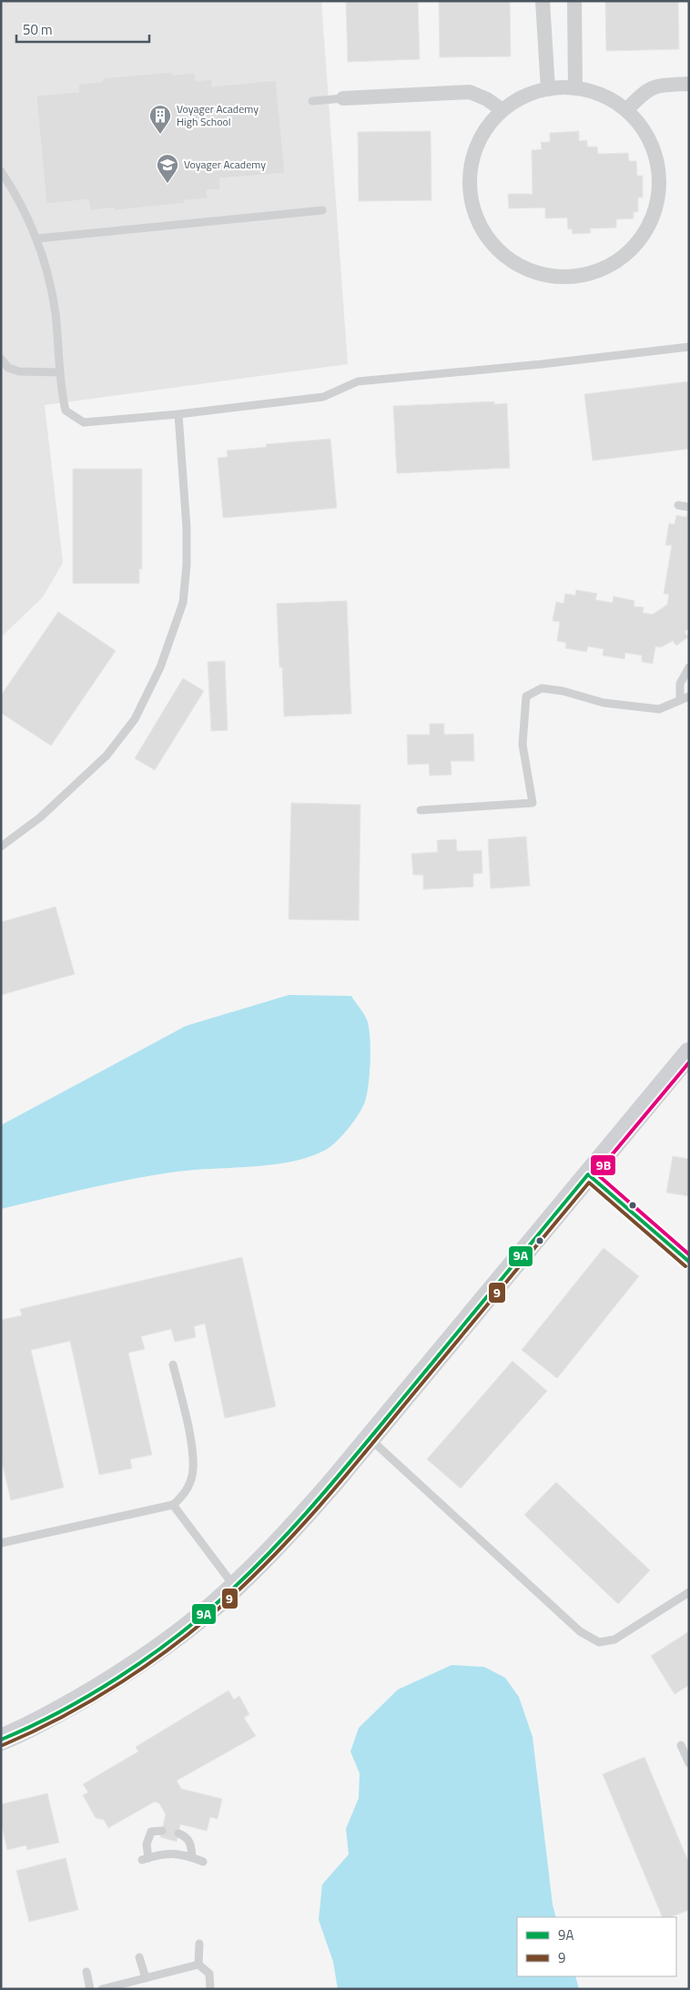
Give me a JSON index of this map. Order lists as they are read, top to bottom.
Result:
{
  "places": {
    "building": ["Voyager Academy High School"],
    "school or university": ["Voyager Academy"]
  },
  "lines": ["transit line 9B", "transit line 9A", "transit line 9"],
  "legend": ["9A", "9"],
  "scale_bar": "50 m"
}
